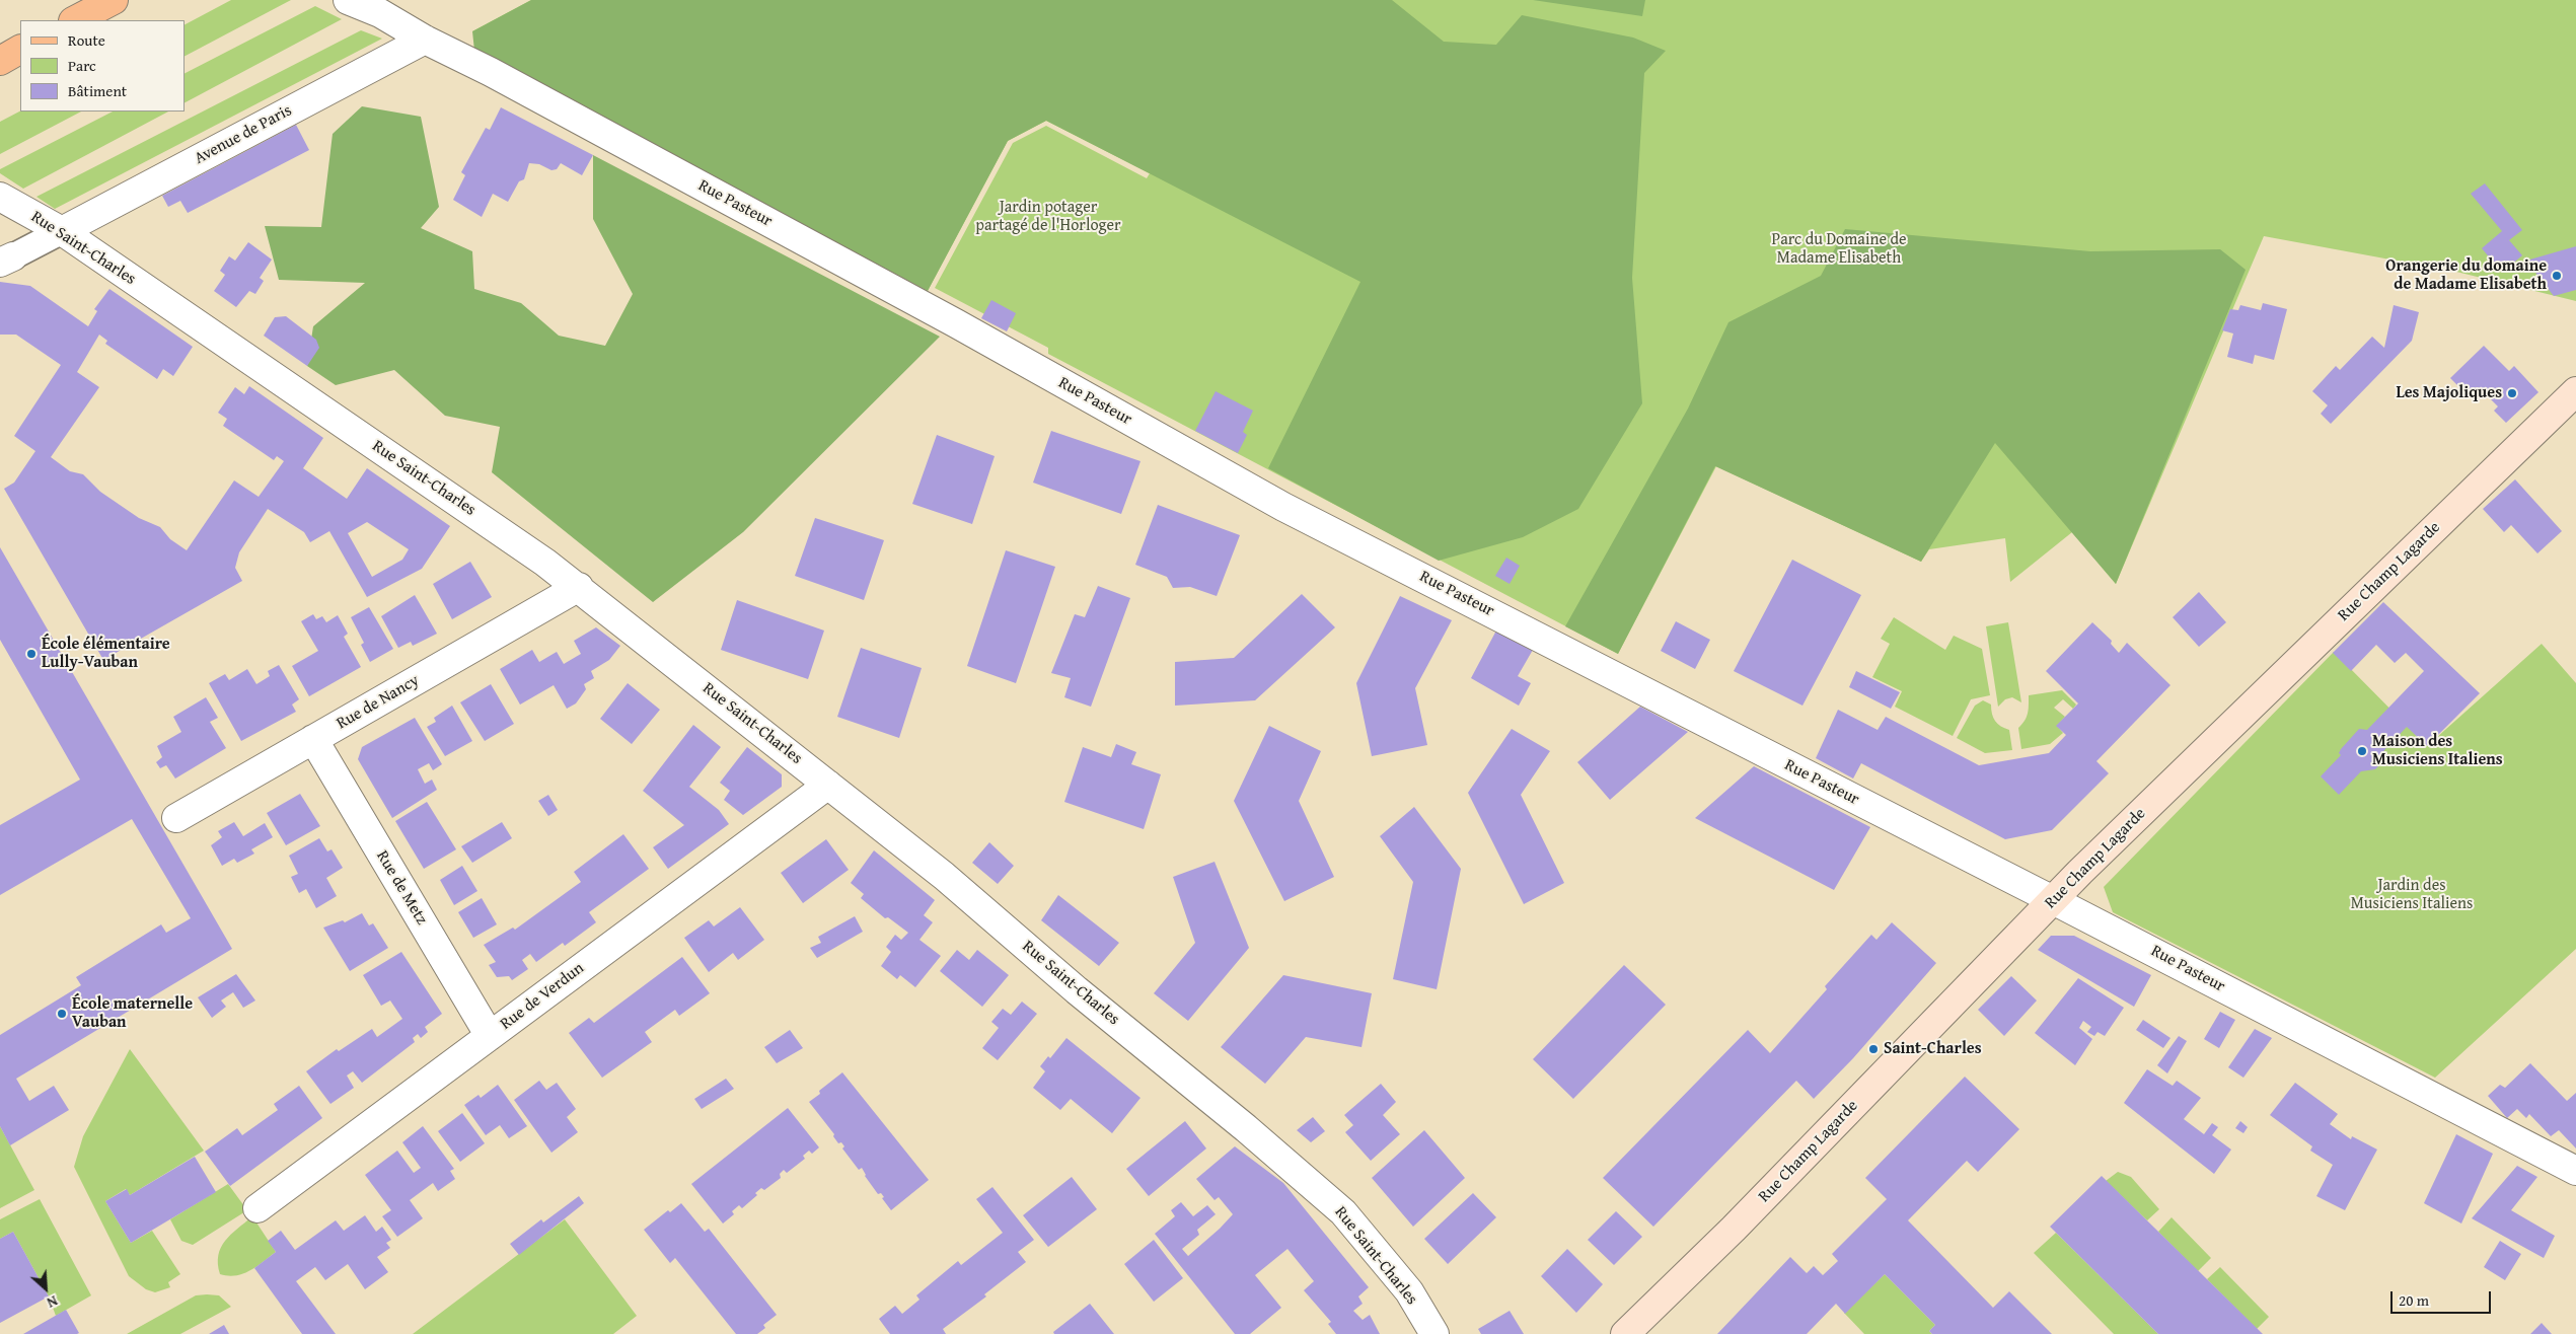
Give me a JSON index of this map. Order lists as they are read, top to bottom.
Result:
{
  "streets": {
    "main road": ["Rue Champ Lagarde"],
    "street": [
      "Avenue de Paris",
      "Rue Pasteur",
      "Rue Saint-Charles",
      "Rue de Nancy",
      "Rue de Metz",
      "Rue de Verdun"
    ]
  },
  "crossings": [
    ["Avenue de Paris", "Rue Pasteur"],
    ["Avenue de Paris", "Rue Saint-Charles"],
    ["Rue Pasteur", "Rue Champ Lagarde"],
    ["Rue Saint-Charles", "Rue de Nancy"],
    ["Rue Saint-Charles", "Rue de Verdun"],
    ["Rue de Nancy", "Rue de Metz"],
    ["Rue de Metz", "Rue de Verdun"]
  ],
  "parks": ["Jardin potager partagé de l'Horloger", "Parc du Domaine de Madame Elisabeth", "Jardin des Musiciens Italiens"],
  "places": [
    "Orangerie du domaine de Madame Elisabeth",
    "Les Majoliques",
    "École élémentaire Lully-Vauban",
    "Maison des Musiciens Italiens",
    "École maternelle Vauban",
    "Saint-Charles"
  ],
  "legend": ["Route", "Parc", "Bâtiment"],
  "scale_bar": "20 m",
  "north": "bottom right"
}
